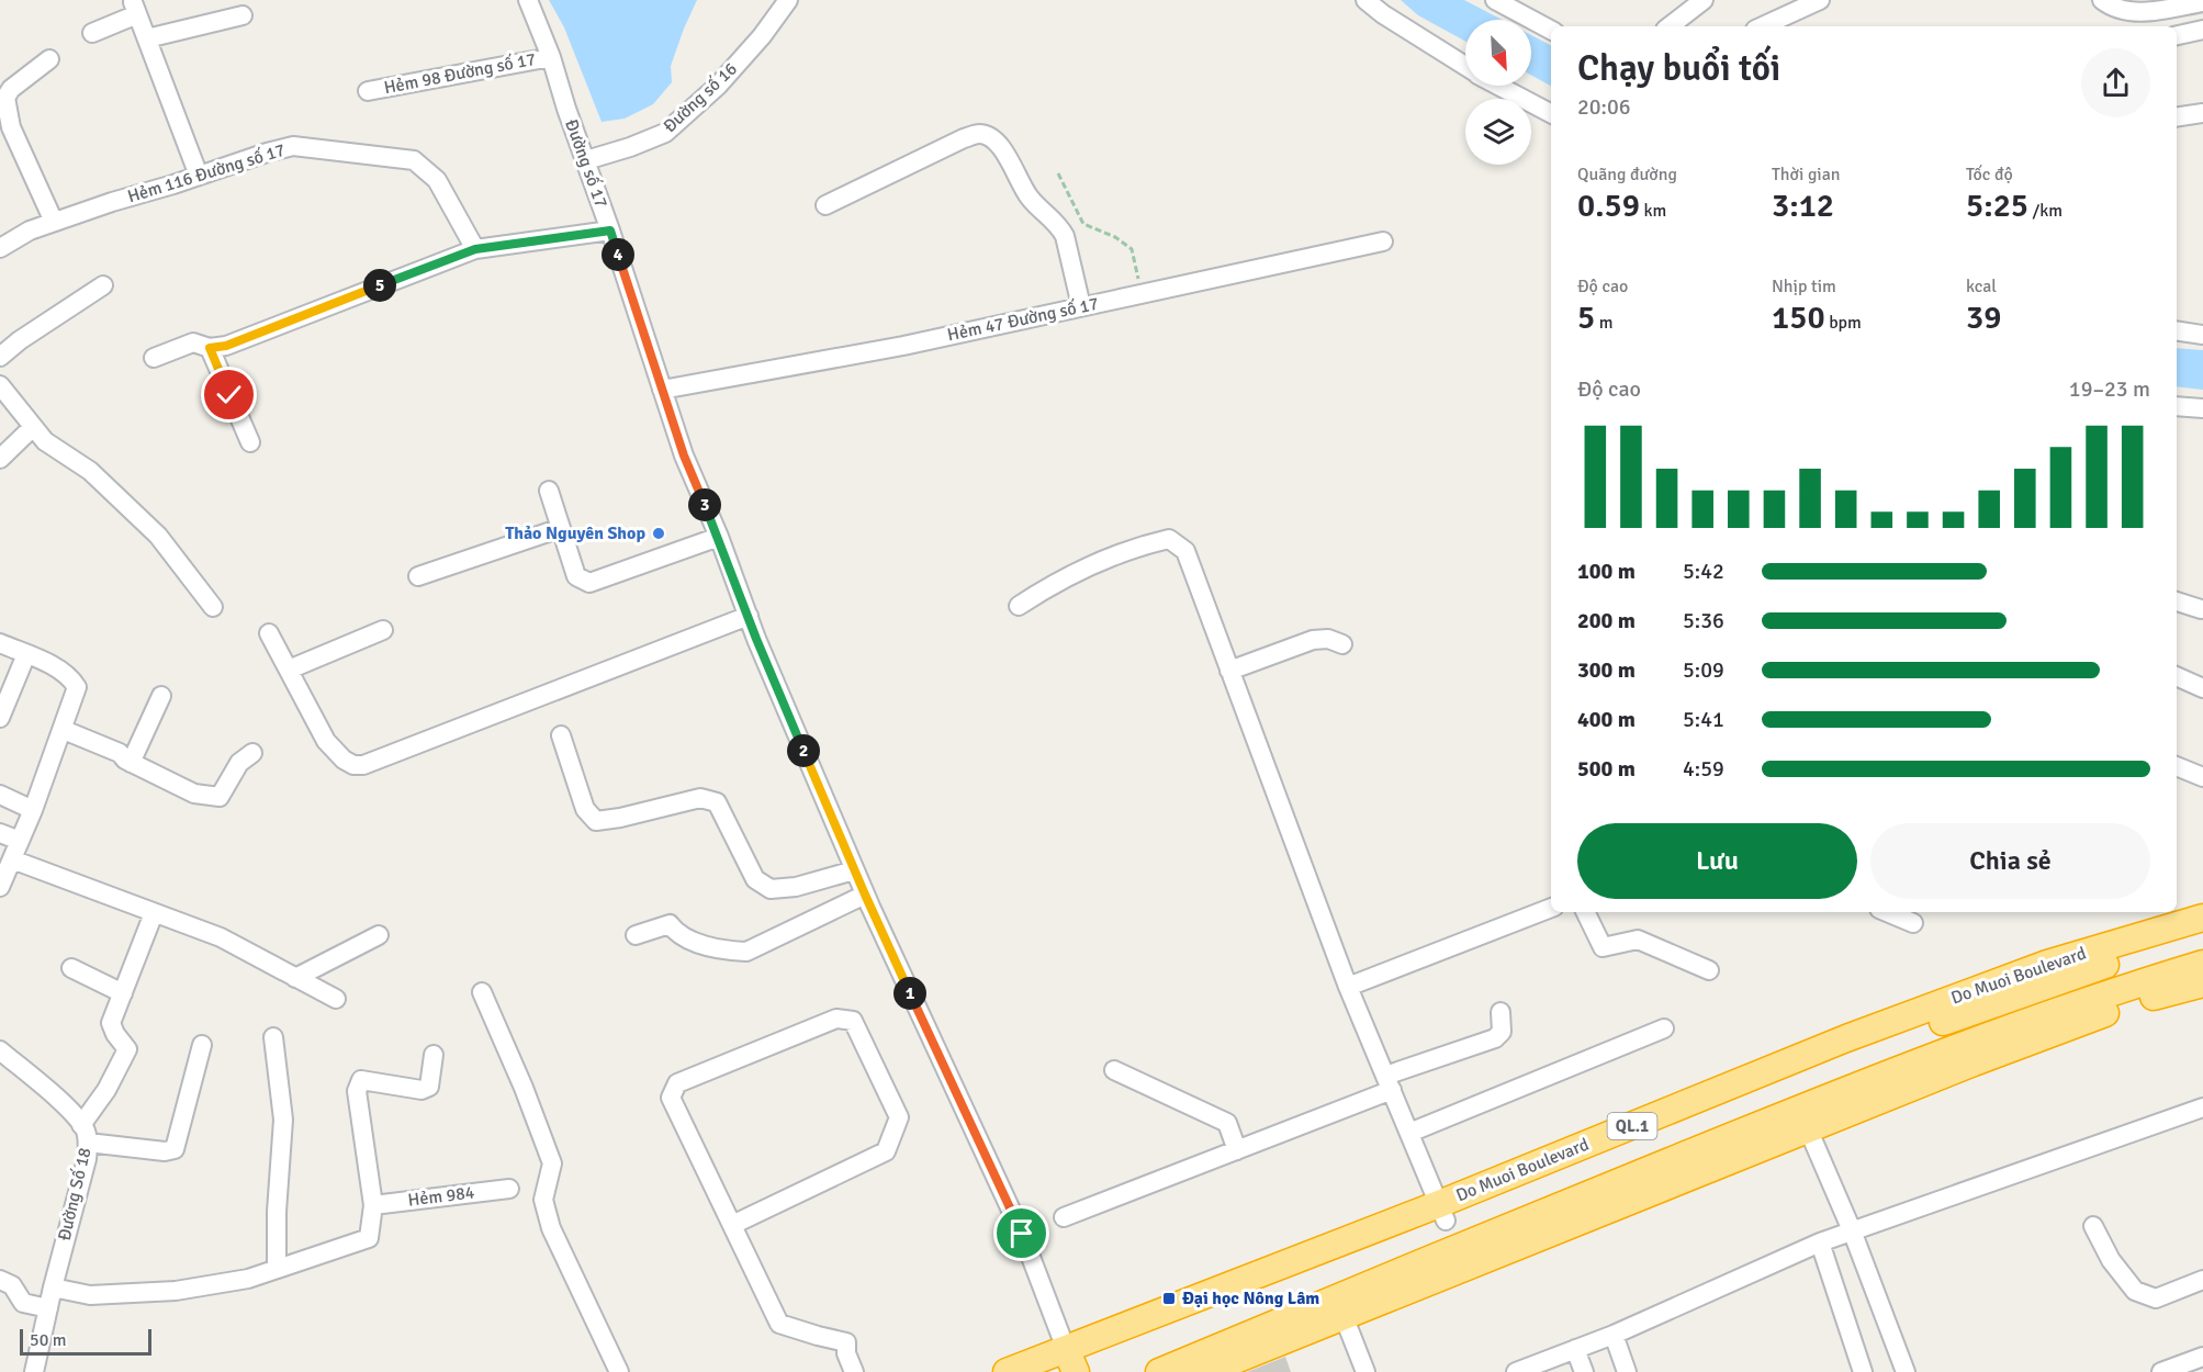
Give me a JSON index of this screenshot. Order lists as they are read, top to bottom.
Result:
{
  "streets": {
    "highway": ["Do Muoi Boulevard", "QL.1"],
    "street": [
      "Hẻm 98 Đường số 17",
      "Đường số 16",
      "Đường số 17",
      "Hẻm 116 Đường số 17",
      "Hẻm 47 Đường số 17",
      "Đường Số 18",
      "Hẻm 984"
    ]
  },
  "crossings": [
    ["Hẻm 98 Đường số 17", "Đường số 17"],
    ["Đường số 16", "Đường số 17"],
    ["Đường số 17", "Hẻm 47 Đường số 17"],
    ["Đường số 17", "Do Muoi Boulevard"],
    ["Đường số 17", "QL.1"],
    ["Do Muoi Boulevard", "QL.1"]
  ],
  "places": {
    "other": ["Thảo Nguyên Shop"],
    "transit": ["Đại học Nông Lâm"]
  },
  "scale_bar": "50 m",
  "north": "bottom right",
  "page": {
    "heading": ["Chạy buổi tối", "20:06"],
    "stats": [
      ["Quãng đường", "0.59 km"],
      ["Thời gian", "3:12"],
      ["Tốc độ", "5:25 /km"],
      ["Độ cao", "5 m"],
      ["Nhịp tim", "150 bpm"],
      ["kcal", "39"]
    ],
    "pins": [
      "4",
      "5",
      "3",
      "2",
      "1"
    ],
    "chart": ["Độ cao", "19–23 m"],
    "list": [
      {
        "name": "100 m",
        "note": "5:42"
      },
      {
        "name": "200 m",
        "note": "5:36"
      },
      {
        "name": "300 m",
        "note": "5:09"
      },
      {
        "name": "400 m",
        "note": "5:41"
      },
      {
        "name": "500 m",
        "note": "4:59"
      }
    ],
    "buttons": ["Lưu", "Chia sẻ"],
    "scale": "50 m"
  }
}
